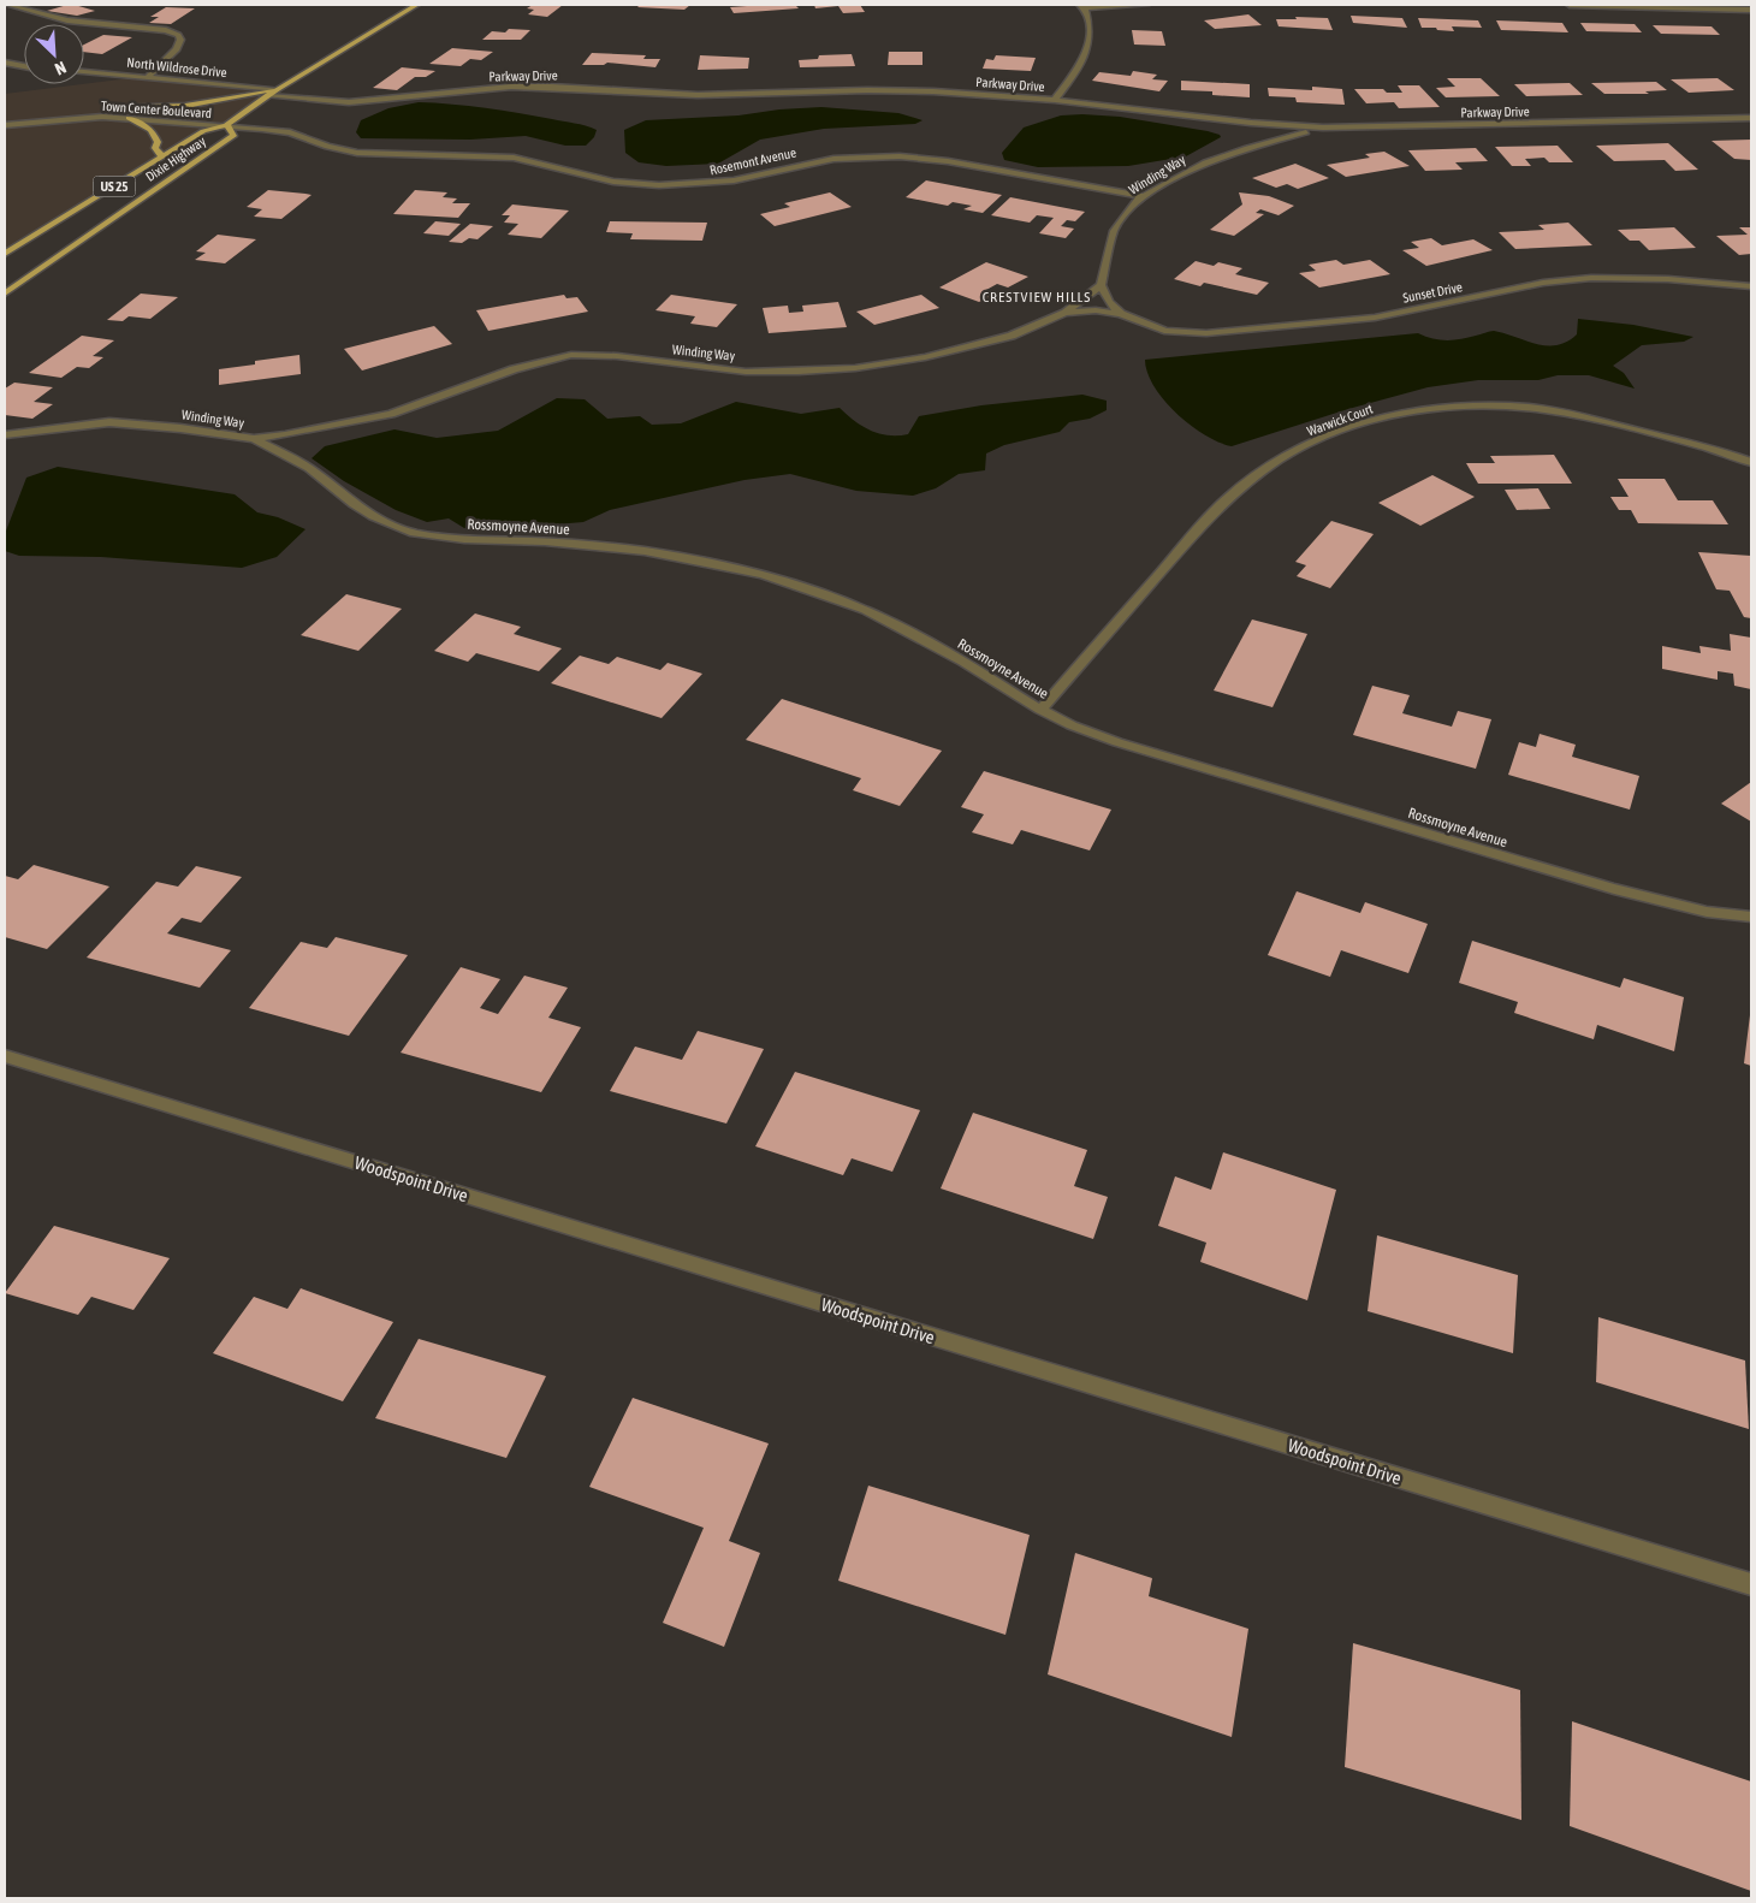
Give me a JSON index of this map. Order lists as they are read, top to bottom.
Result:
{
  "streets": {
    "main road": ["Dixie Highway", "US 25"],
    "street": [
      "North Wildrose Drive",
      "Parkway Drive",
      "Town Center Boulevard",
      "Rosemont Avenue",
      "Winding Way",
      "Sunset Drive",
      "Warwick Court",
      "Rossmoyne Avenue",
      "Woodspoint Drive"
    ]
  },
  "crossings": [
    ["North Wildrose Drive", "Dixie Highway"],
    ["Parkway Drive", "Dixie Highway"],
    ["Parkway Drive", "Winding Way"],
    ["Town Center Boulevard", "Dixie Highway"],
    ["Town Center Boulevard", "Rosemont Avenue"],
    ["Dixie Highway", "Rosemont Avenue"],
    ["Rosemont Avenue", "Winding Way"],
    ["Winding Way", "Sunset Drive"],
    ["Winding Way", "Rossmoyne Avenue"],
    ["Warwick Court", "Rossmoyne Avenue"]
  ],
  "districts": ["CRESTVIEW HILLS"],
  "north": "bottom right"
}
